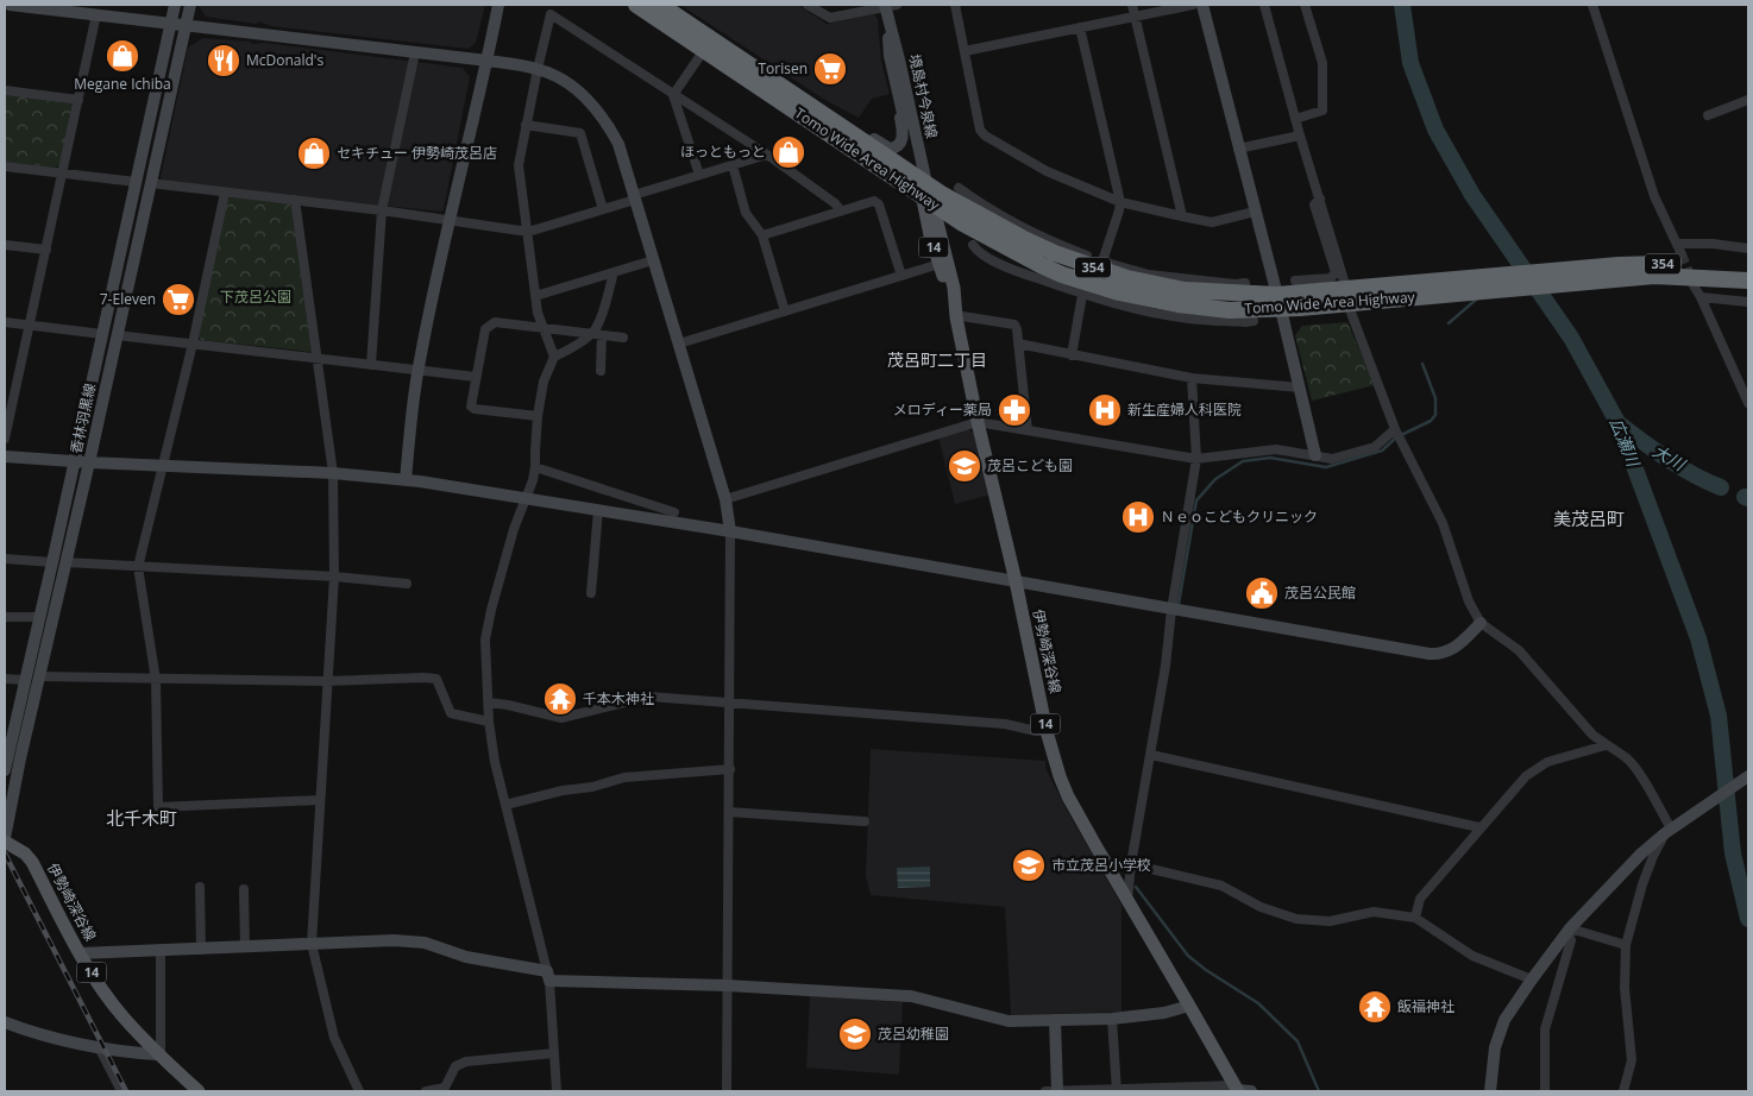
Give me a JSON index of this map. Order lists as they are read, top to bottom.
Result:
{
  "streets": {
    "highway": ["Tomo Wide Area Highway", "354"],
    "main road": ["14", "伊勢崎深谷線"],
    "street": ["境島村今泉線", "香林羽黒線"]
  },
  "crossings": [
    ["境島村今泉線", "Tomo Wide Area Highway"],
    ["境島村今泉線", "伊勢崎深谷線"],
    ["Tomo Wide Area Highway", "伊勢崎深谷線"],
    ["香林羽黒線", "伊勢崎深谷線"]
  ],
  "districts": ["茂呂町二丁目", "美茂呂町", "北千木町"],
  "water": ["広瀬川", "大川"],
  "parks": ["下茂呂公園"],
  "places": {
    "shop": ["Megane Ichiba", "ほっともっと", "セキチュー 伊勢崎茂呂店"],
    "restaurant": ["McDonald's"],
    "supermarket": ["Torisen", "7-Eleven"],
    "pharmacy": ["メロディー薬局"],
    "hospital": ["新生産婦人科医院", "Ｎｅｏこどもクリニック"],
    "school or university": ["茂呂こども園", "市立茂呂小学校", "茂呂幼稚園"],
    "public building": ["茂呂公民館"],
    "temple": ["千本木神社", "飯福神社"]
  }
}
